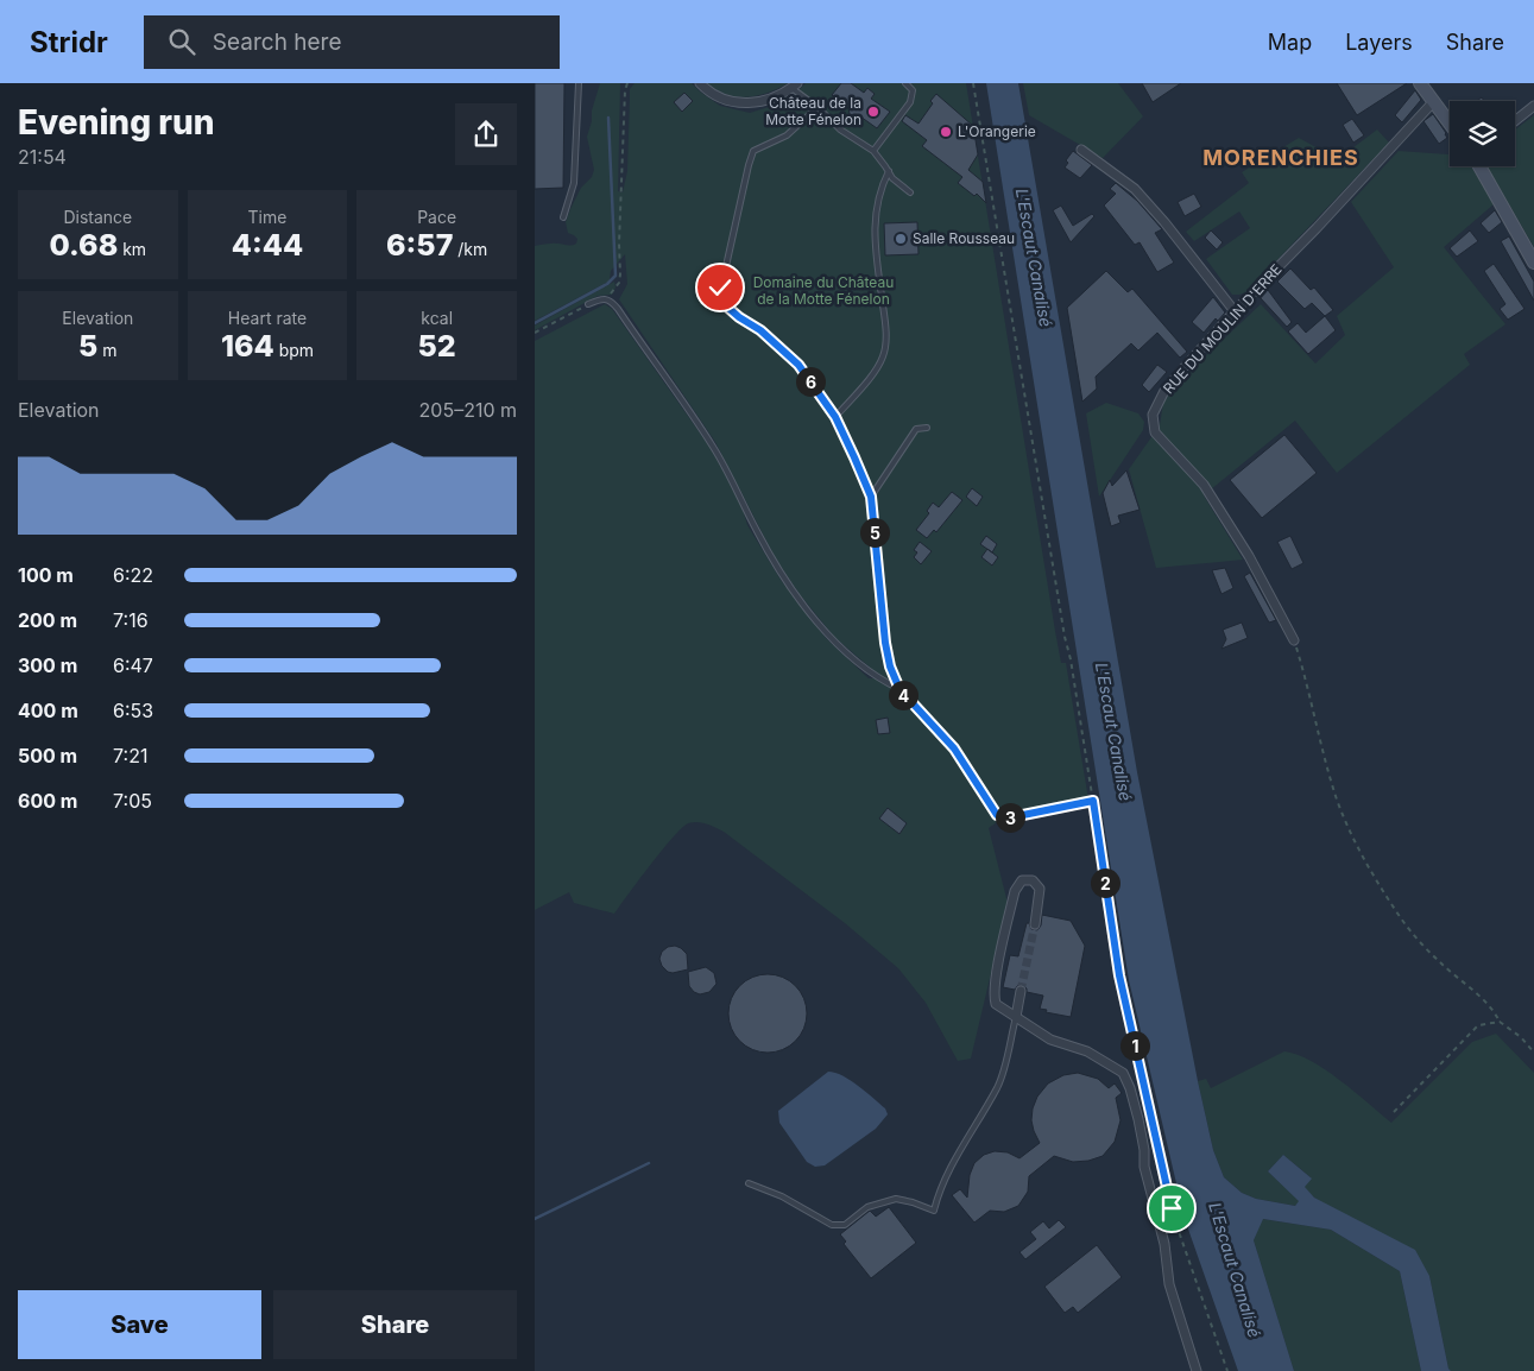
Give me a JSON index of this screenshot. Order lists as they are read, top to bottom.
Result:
{
  "streets": {
    "street": ["RUE DU MOULIN D'ERRE"]
  },
  "districts": ["MORENCHIES"],
  "water": ["L'Escaut Canalisé"],
  "parks": ["Domaine du Château de la Motte Fénelon"],
  "places": ["Château de la Motte Fénelon", "L'Orangerie", "Salle Rousseau"],
  "page": {
    "header": "Stridr",
    "search": "Search here",
    "nav": ["Map", "Layers", "Share"],
    "heading": ["Evening run", "21:54"],
    "stats": [
      ["Distance", "0.68 km"],
      ["Time", "4:44"],
      ["Pace", "6:57 /km"],
      ["Elevation", "5 m"],
      ["Heart rate", "164 bpm"],
      ["kcal", "52"]
    ],
    "pins": [
      "6",
      "5",
      "4",
      "3",
      "2",
      "1"
    ],
    "chart": ["Elevation", "205–210 m"],
    "list": [
      {
        "name": "100 m",
        "note": "6:22"
      },
      {
        "name": "200 m",
        "note": "7:16"
      },
      {
        "name": "300 m",
        "note": "6:47"
      },
      {
        "name": "400 m",
        "note": "6:53"
      },
      {
        "name": "500 m",
        "note": "7:21"
      },
      {
        "name": "600 m",
        "note": "7:05"
      }
    ],
    "buttons": ["Save", "Share"]
  }
}
